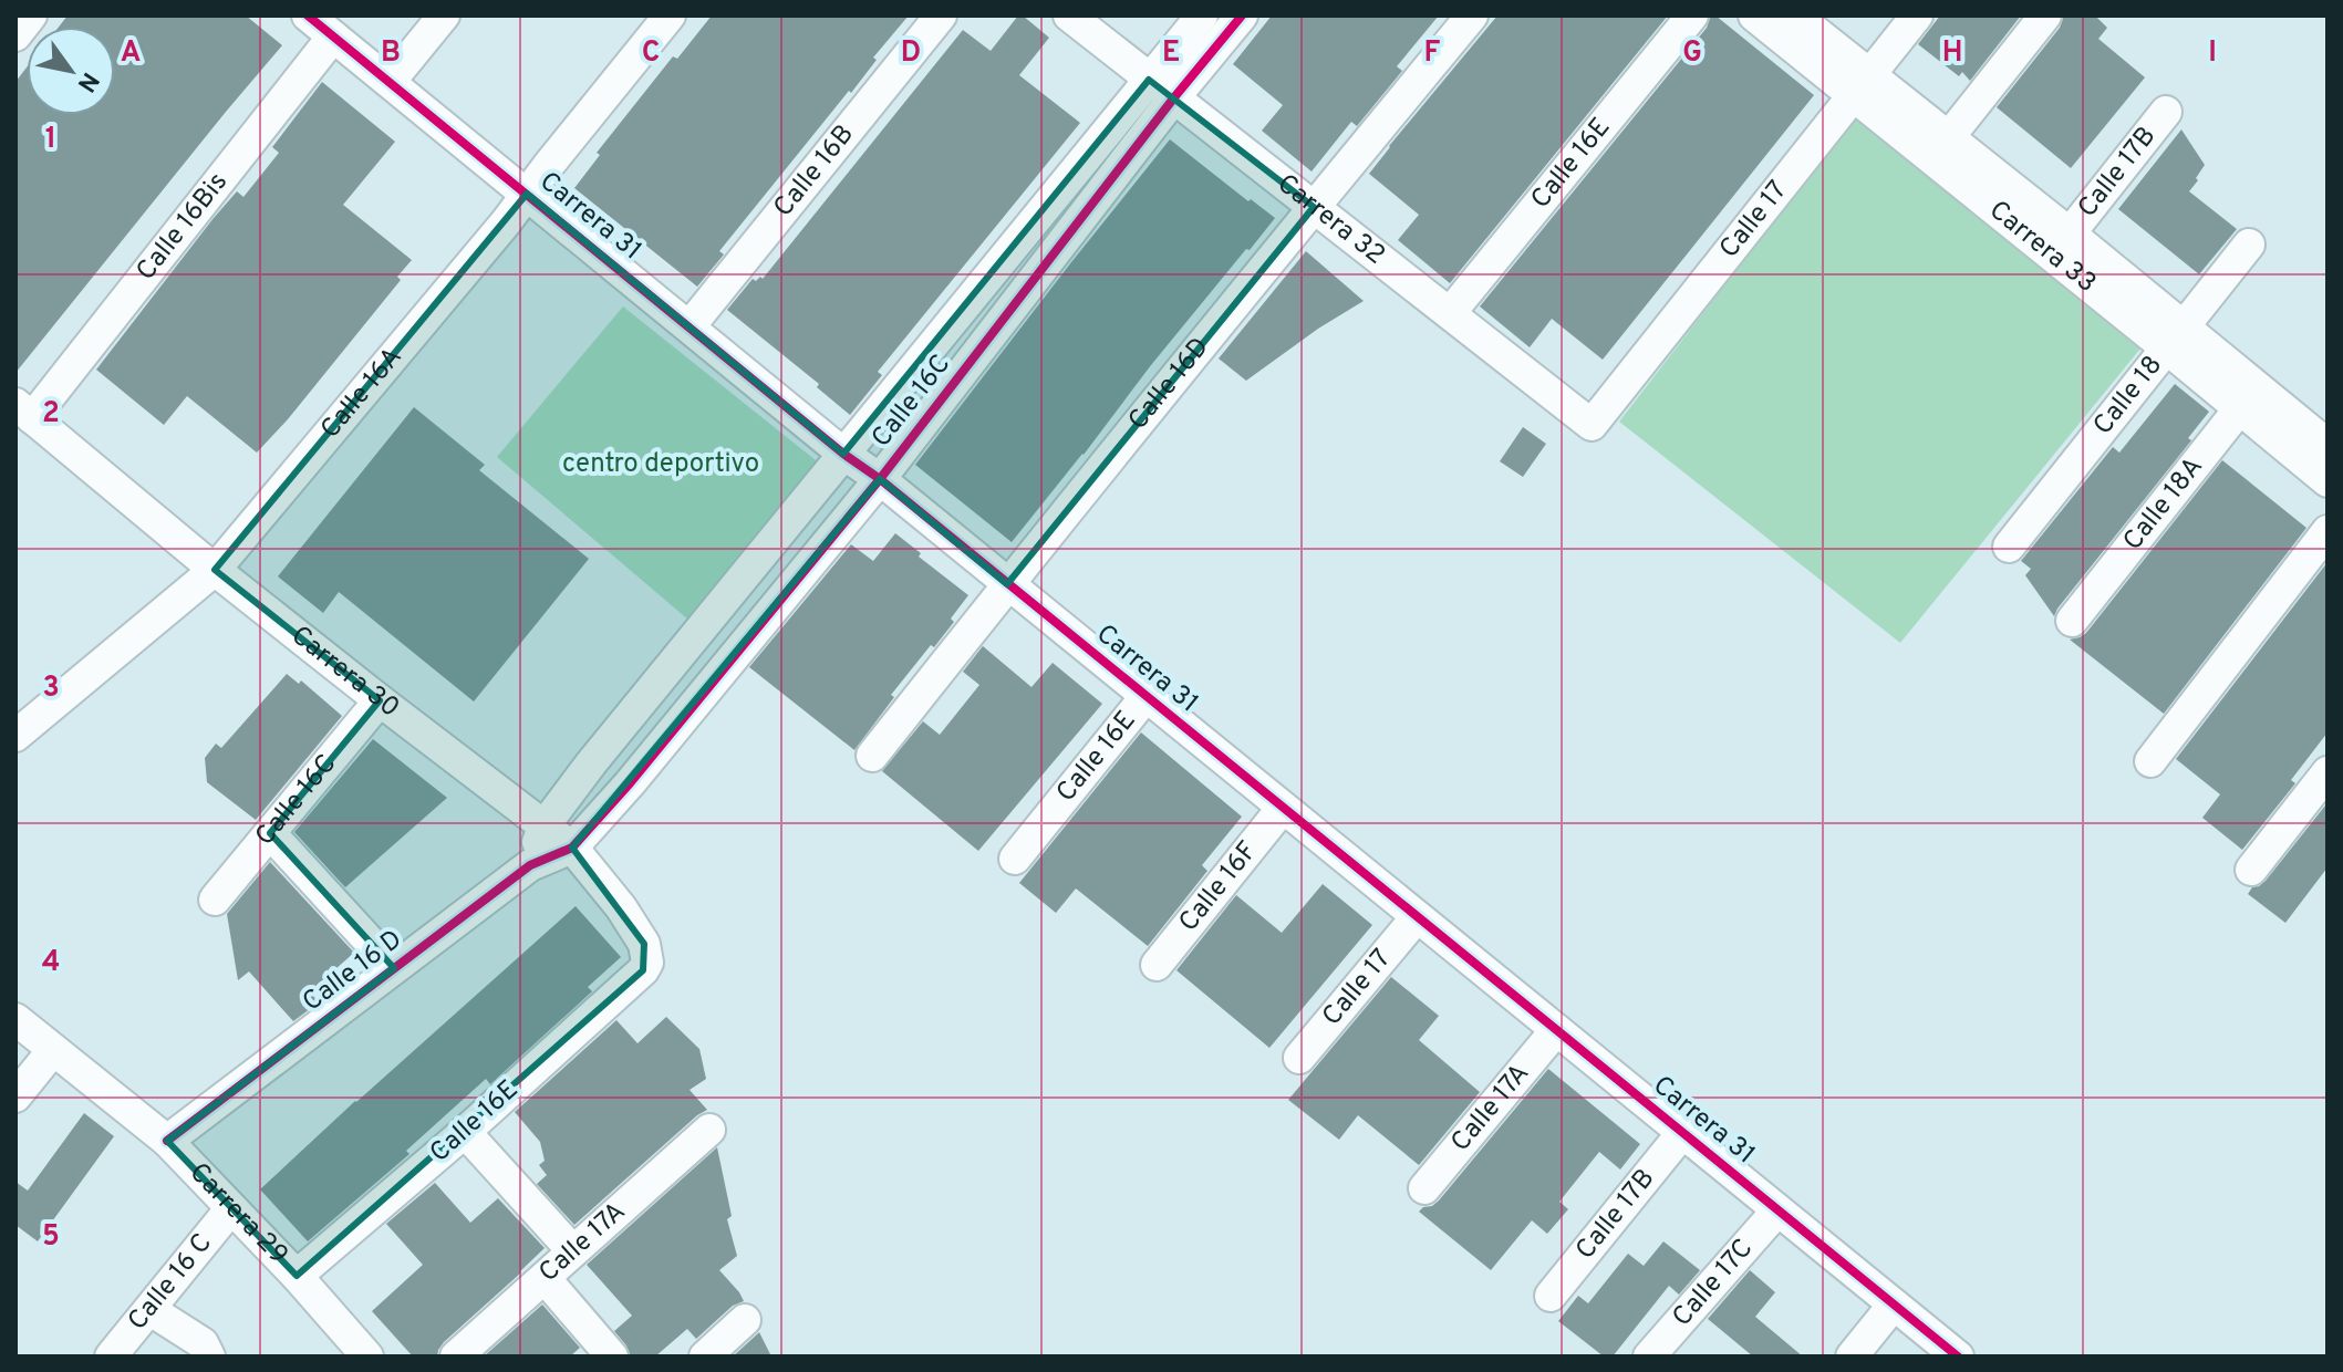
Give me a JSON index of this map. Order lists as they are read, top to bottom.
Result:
{
  "streets": {
    "street": [
      "Calle 16E",
      "Calle 16B",
      "Calle 17B",
      "Carrera 31",
      "Carrera 32",
      "Calle 17",
      "Calle 16Bis",
      "Carrera 33",
      "Calle 16D",
      "Calle 16A",
      "Calle 18",
      "Calle 16C",
      "Calle 18A",
      "Carrera 30",
      "Calle 16F",
      "Calle 16 D",
      "Calle 17A",
      "Carrera 29",
      "Calle 16 C",
      "Calle 17C"
    ]
  },
  "crossings": [
    ["Calle 16E", "Carrera 31"],
    ["Calle 16E", "Carrera 32"],
    ["Calle 16E", "Carrera 30"],
    ["Calle 16E", "Carrera 29"],
    ["Calle 16B", "Carrera 31"],
    ["Calle 17B", "Carrera 31"],
    ["Calle 17B", "Carrera 33"],
    ["Carrera 31", "Calle 17"],
    ["Carrera 31", "Calle 16Bis"],
    ["Carrera 31", "Calle 16D"],
    ["Carrera 31", "Calle 16A"],
    ["Carrera 31", "Calle 16C"],
    ["Carrera 31", "Calle 16F"],
    ["Carrera 31", "Calle 17A"],
    ["Carrera 31", "Calle 17C"],
    ["Carrera 32", "Calle 17"],
    ["Carrera 32", "Calle 16D"],
    ["Carrera 32", "Calle 16C"],
    ["Calle 17", "Carrera 33"],
    ["Calle 16Bis", "Carrera 30"],
    ["Carrera 33", "Calle 18"],
    ["Carrera 33", "Calle 18A"],
    ["Calle 16A", "Carrera 30"],
    ["Calle 16C", "Carrera 30"],
    ["Calle 16C", "Calle 16 D"],
    ["Carrera 30", "Calle 16 D"],
    ["Calle 16 D", "Carrera 29"],
    ["Carrera 29", "Calle 16 C"]
  ],
  "parks": ["centro deportivo"],
  "north": "bottom right",
  "grid": {
    "columns": [
      "A",
      "B",
      "C",
      "D",
      "E",
      "F",
      "G",
      "H",
      "I"
    ],
    "rows": [
      "1",
      "2",
      "3",
      "4",
      "5"
    ]
  }
}
